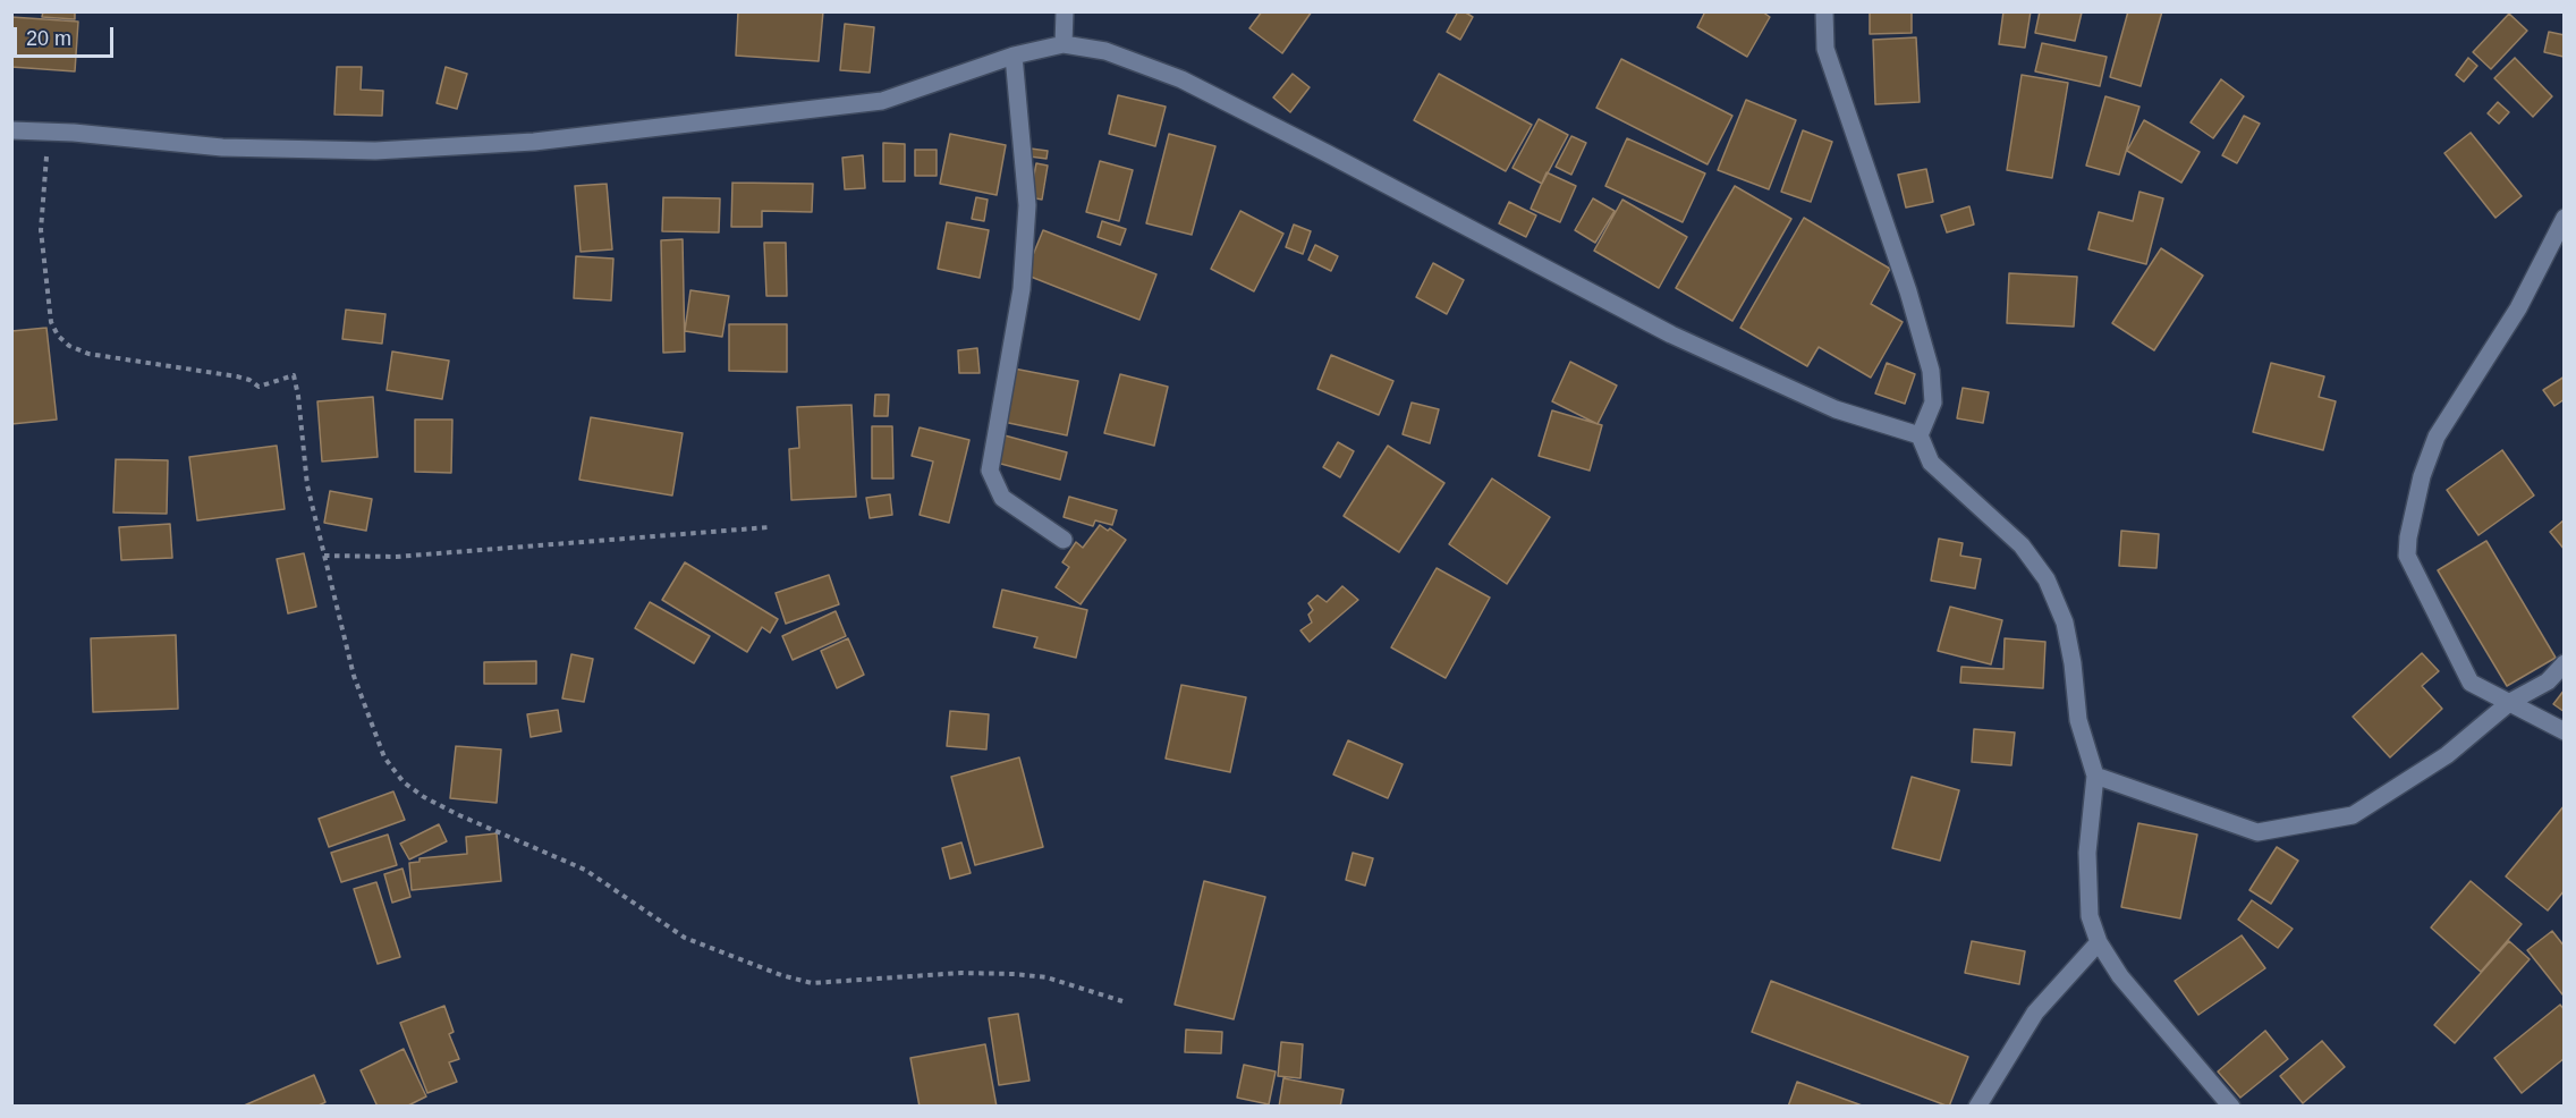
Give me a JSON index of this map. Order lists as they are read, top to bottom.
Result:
{
  "scale_bar": "20 m"
}
